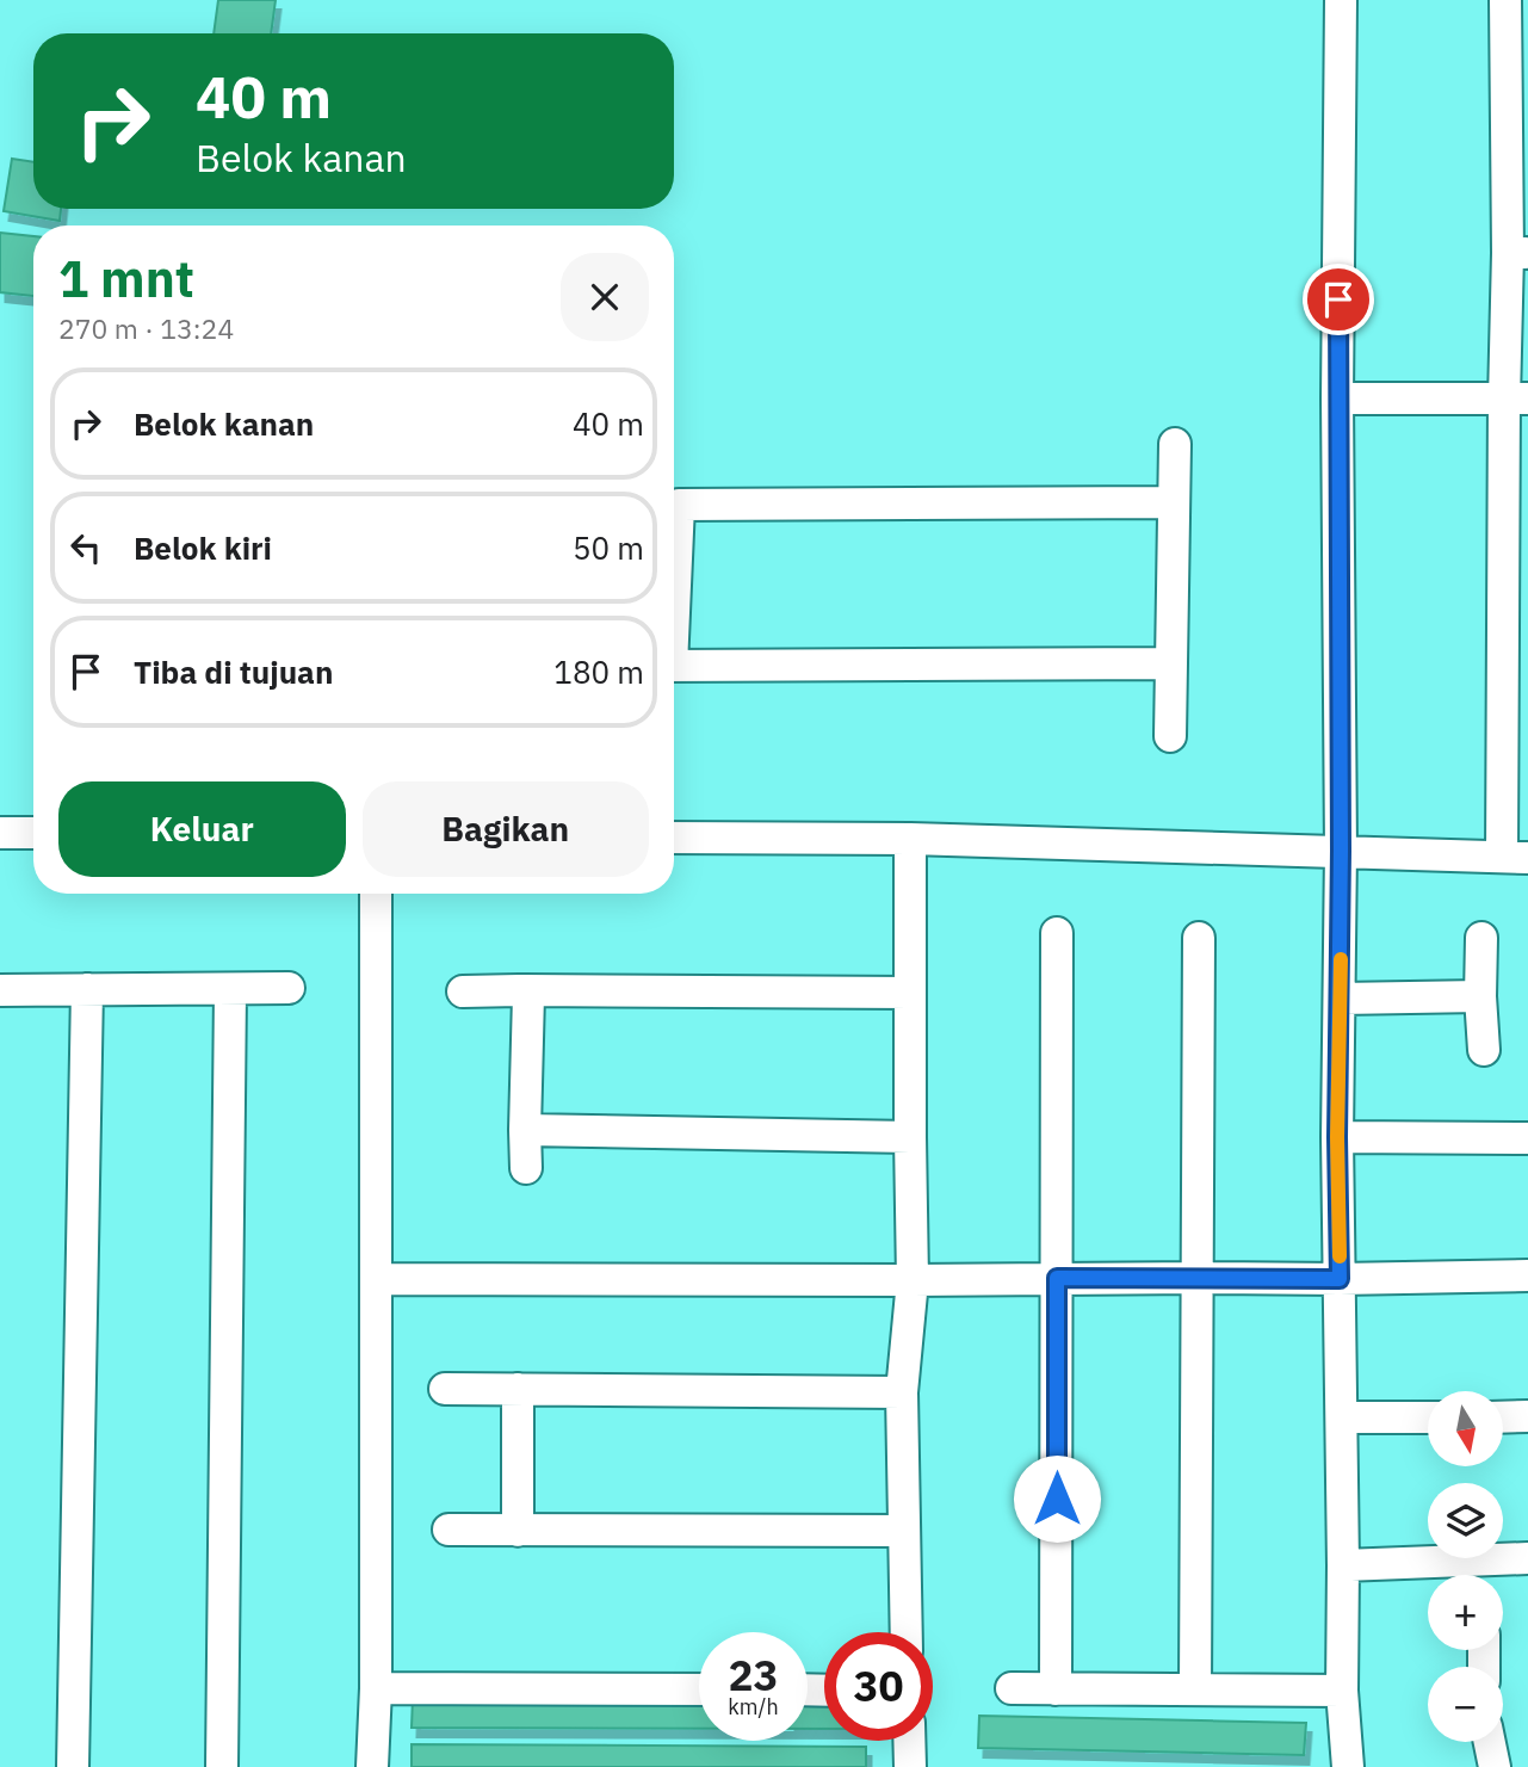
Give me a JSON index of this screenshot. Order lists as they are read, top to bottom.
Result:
{
  "north": "bottom",
  "page": {
    "turn": ["40 m", "Belok kanan"],
    "heading": ["1 mnt", "270 m · 13:24"],
    "list": [
      {
        "name": "Belok kanan",
        "value": "40 m"
      },
      {
        "name": "Belok kiri",
        "value": "50 m"
      },
      {
        "name": "Tiba di tujuan",
        "value": "180 m"
      }
    ],
    "buttons": ["Keluar", "Bagikan"],
    "map_buttons": ["+", "−"],
    "speed": "23 km/h",
    "limit": "30"
  }
}
